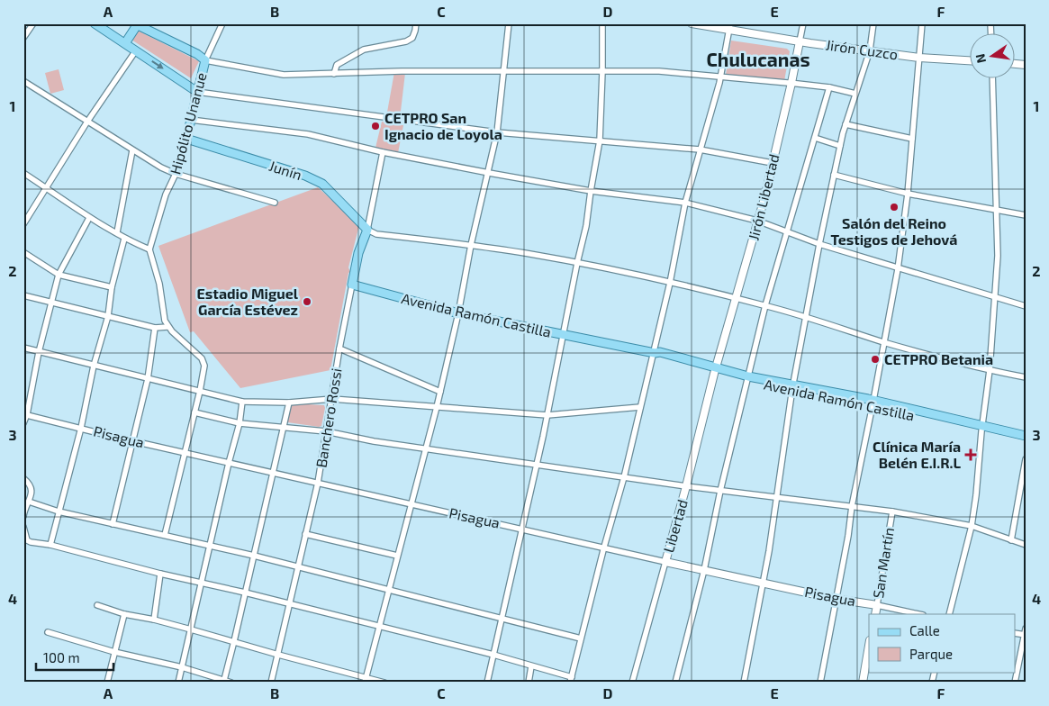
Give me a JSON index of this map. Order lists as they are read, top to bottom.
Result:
{
  "streets": {
    "main road": [
      "Hipólito Unanue",
      "Junín",
      "Avenida Ramón Castilla",
      "Banchero Rossi"
    ],
    "street": [
      "Jirón Cuzco",
      "Jirón Libertad",
      "Pisagua",
      "Libertad",
      "San Martín"
    ]
  },
  "crossings": [
    ["Jirón Cuzco", "Jirón Libertad"],
    ["Hipólito Unanue", "Junín"],
    ["Junín", "Banchero Rossi"],
    ["Jirón Libertad", "Avenida Ramón Castilla"],
    ["Jirón Libertad", "Libertad"],
    ["Avenida Ramón Castilla", "Banchero Rossi"],
    ["Avenida Ramón Castilla", "Libertad"],
    ["Banchero Rossi", "Pisagua"],
    ["Pisagua", "Libertad"],
    ["Pisagua", "San Martín"]
  ],
  "districts": ["Chulucanas"],
  "places": {
    "other": [
      "CETPRO San Ignacio de Loyola",
      "Salón del Reino Testigos de Jehová",
      "Estadio Miguel García Estévez",
      "CETPRO Betania"
    ],
    "health": ["Clínica María Belén E.I.R.L"]
  },
  "legend": ["Calle", "Parque"],
  "scale_bar": "100 m",
  "north": "left",
  "grid": {
    "columns": [
      "A",
      "B",
      "C",
      "D",
      "E",
      "F"
    ],
    "rows": [
      "1",
      "2",
      "3",
      "4"
    ]
  }
}
